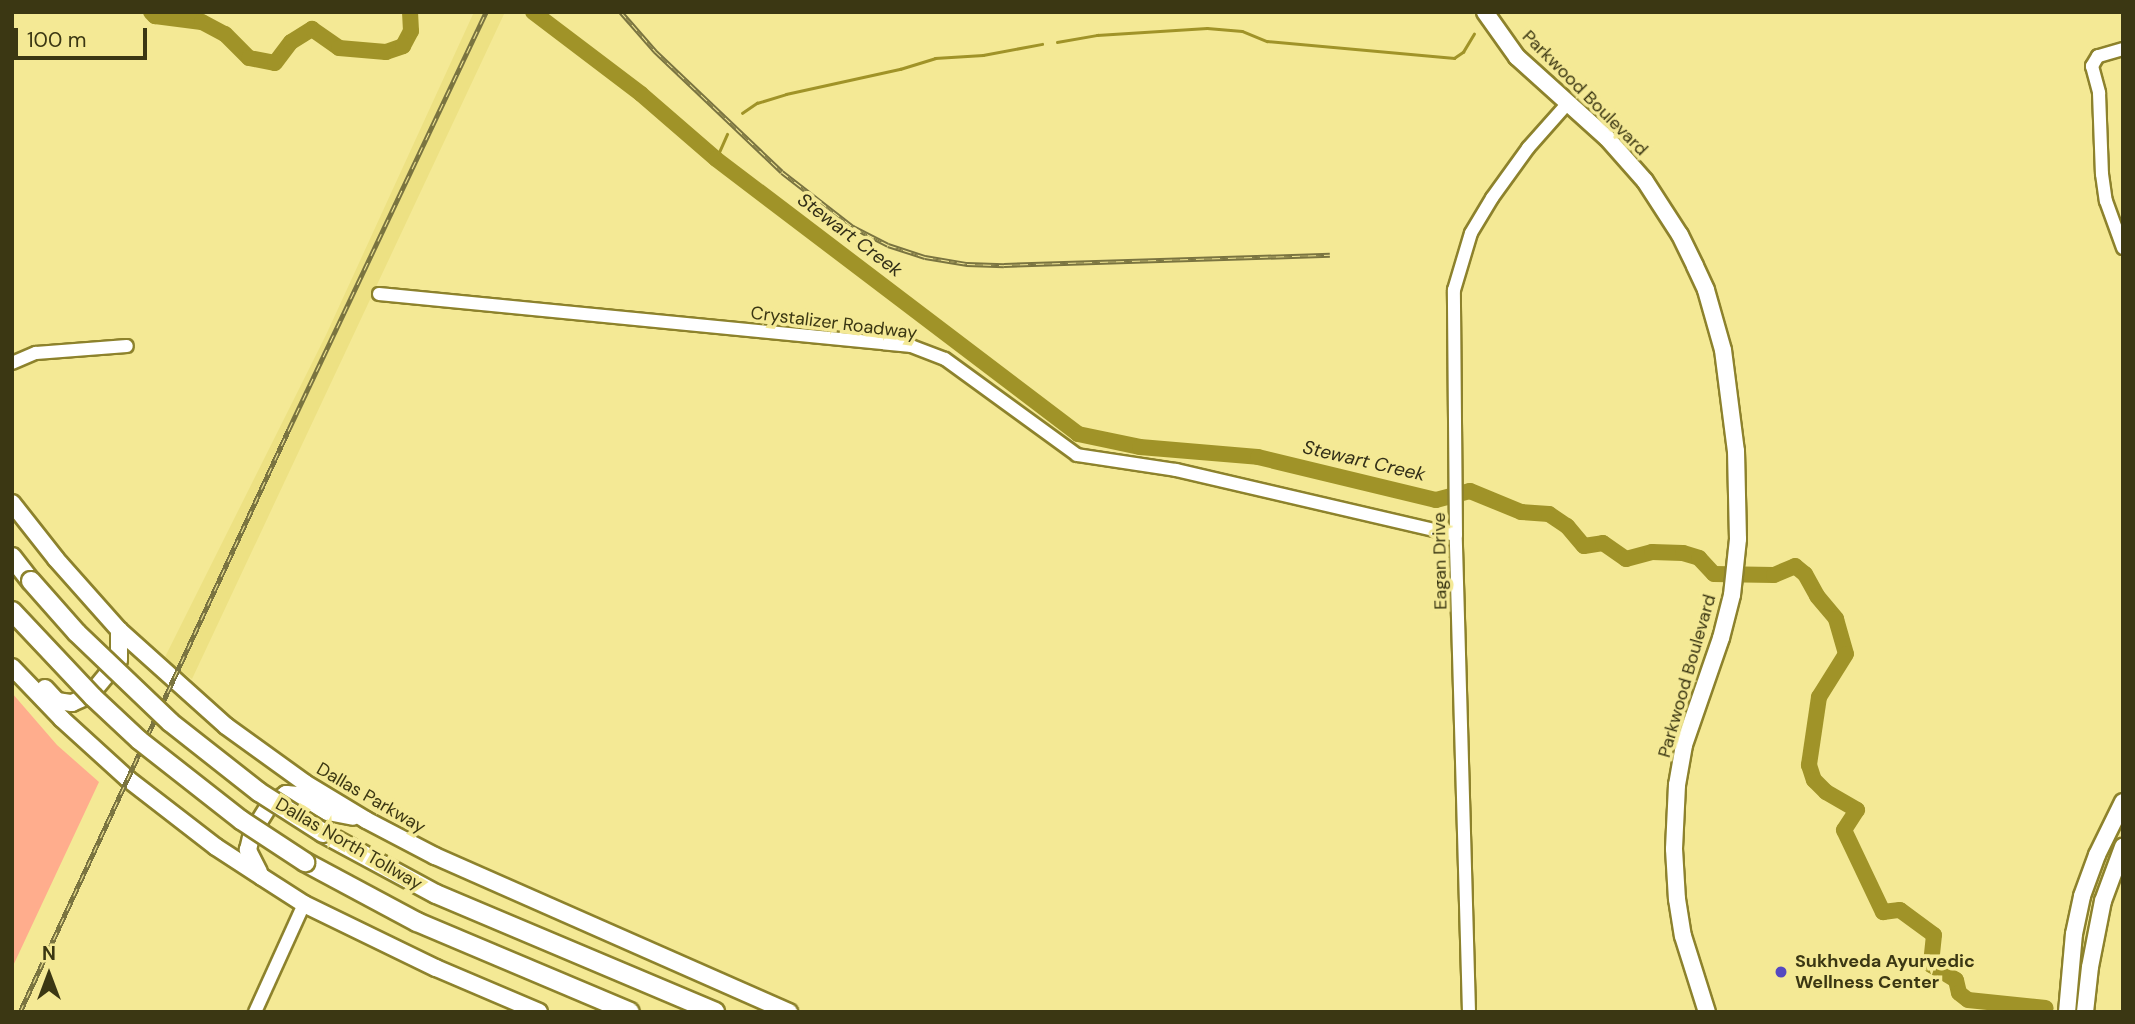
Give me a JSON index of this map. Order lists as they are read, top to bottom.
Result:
{
  "streets": {
    "highway": ["Dallas North Tollway"],
    "main road": ["Parkwood Boulevard", "Dallas Parkway"],
    "street": ["Crystalizer Roadway", "Eagan Drive"]
  },
  "crossings": [
    ["Parkwood Boulevard", "Eagan Drive"],
    ["Crystalizer Roadway", "Eagan Drive"]
  ],
  "water": ["Stewart Creek"],
  "places": ["Sukhveda Ayurvedic Wellness Center"],
  "scale_bar": "100 m",
  "north": "top"
}
